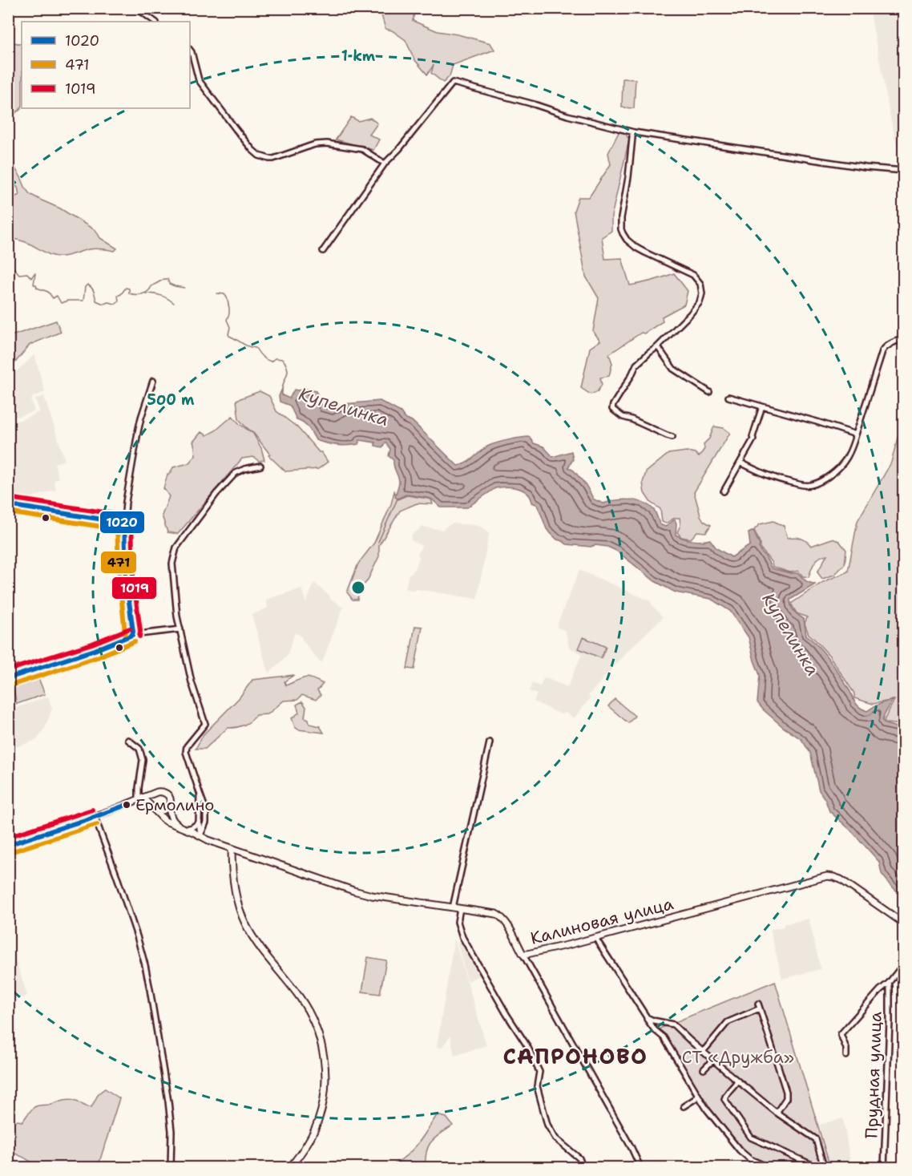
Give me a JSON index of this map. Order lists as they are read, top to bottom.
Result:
{
  "streets": {
    "street": ["Калиновая улица", "Прудная улица"]
  },
  "districts": ["САПРОНОВО"],
  "water": ["Купелинка"],
  "parks": ["СТ «Дружба»"],
  "places": ["Ермолино"],
  "lines": ["transit line 1019", "transit line 1020", "transit line 471"],
  "legend": ["1020", "471", "1019"],
  "rings": ["1 km", "500 m"]
}
